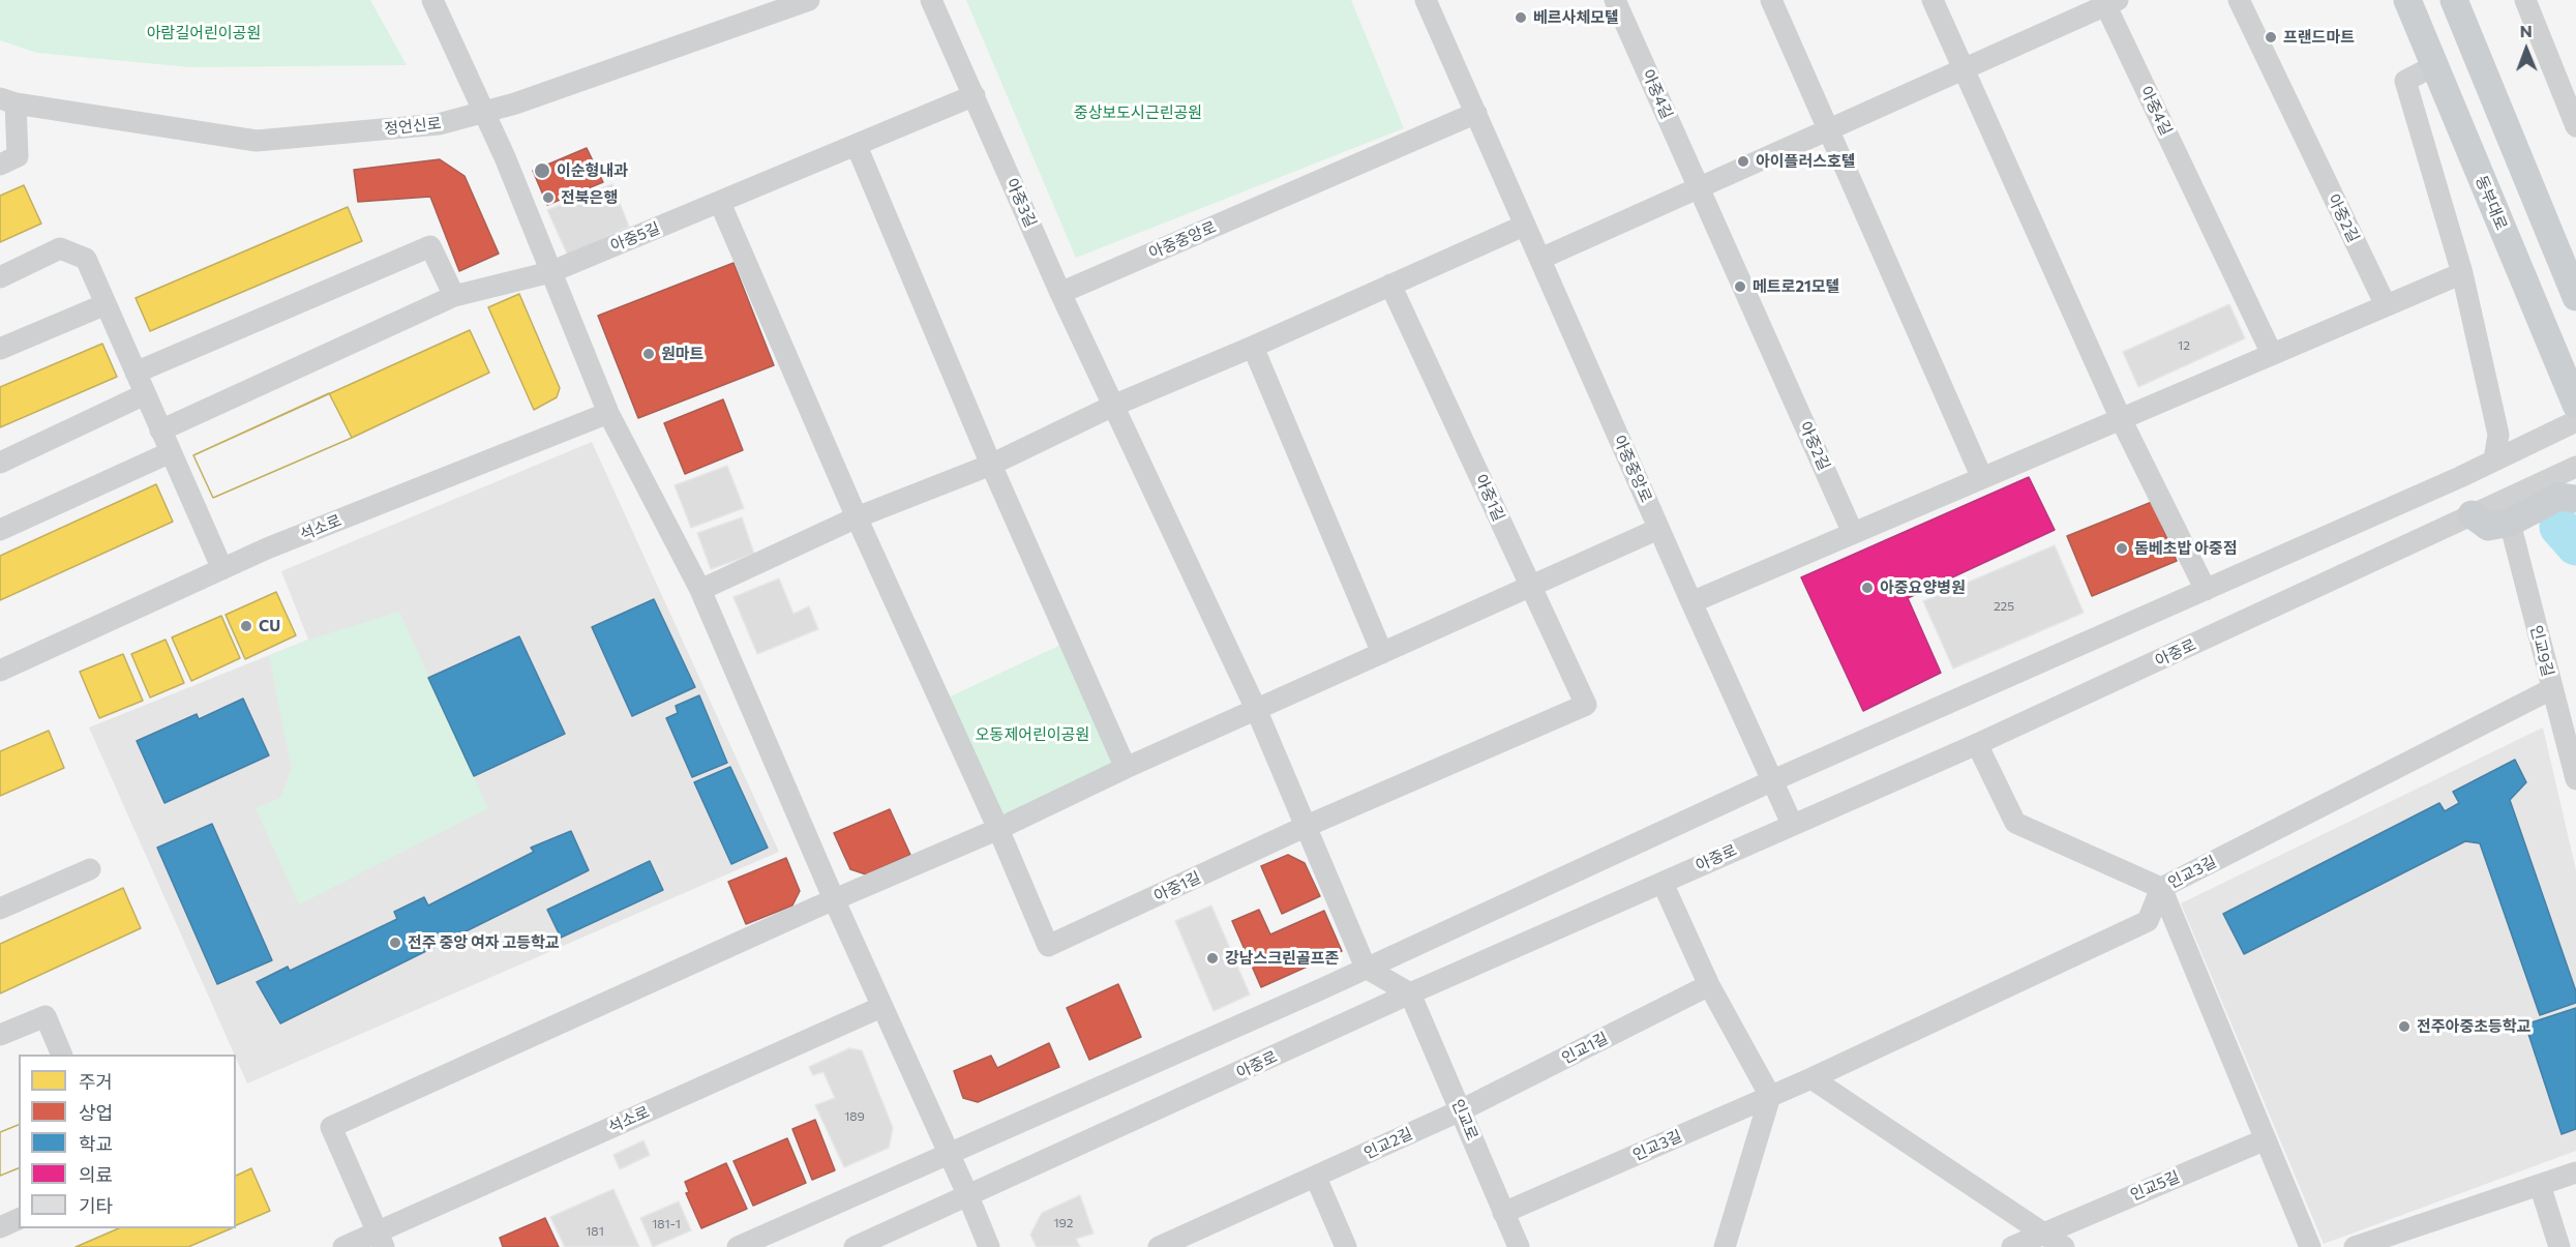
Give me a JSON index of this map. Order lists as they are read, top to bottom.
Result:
{
  "streets": {
    "main road": ["동부대로"],
    "street": [
      "아중4길",
      "정언신로",
      "아중3길",
      "아중2길",
      "아중5길",
      "아중중앙로",
      "아중1길",
      "석소로",
      "인교9길",
      "아중로",
      "인교3길",
      "인교1길",
      "인교로",
      "인교2길",
      "인교5길"
    ]
  },
  "crossings": [
    ["아중4길", "아중2길"],
    ["아중4길", "아중중앙로"],
    ["아중3길", "아중5길"],
    ["아중3길", "아중중앙로"],
    ["아중중앙로", "아중로"],
    ["인교9길", "인교3길"],
    ["아중로", "인교로"],
    ["인교3길", "인교로"],
    ["인교1길", "인교로"],
    ["인교1길", "인교2길"],
    ["인교로", "인교2길"]
  ],
  "parks": ["아람길어린이공원", "중상보도시근린공원", "오동제어린이공원"],
  "places": [
    "베르사체모텔",
    "프랜드마트",
    "아이플러스호텔",
    "이순형내과",
    "전북은행",
    "메트로21모텔",
    "원마트",
    "돔베초밥 아중점",
    "아중요양병원",
    "CU",
    "전주 중앙 여자 고등학교",
    "강남스크린골프존",
    "전주아중초등학교"
  ],
  "house_numbers": [
    "12",
    "225",
    "189",
    "192",
    "181-1",
    "181"
  ],
  "legend": [
    "주거",
    "상업",
    "학교",
    "의료",
    "기타"
  ],
  "north": "top"
}
